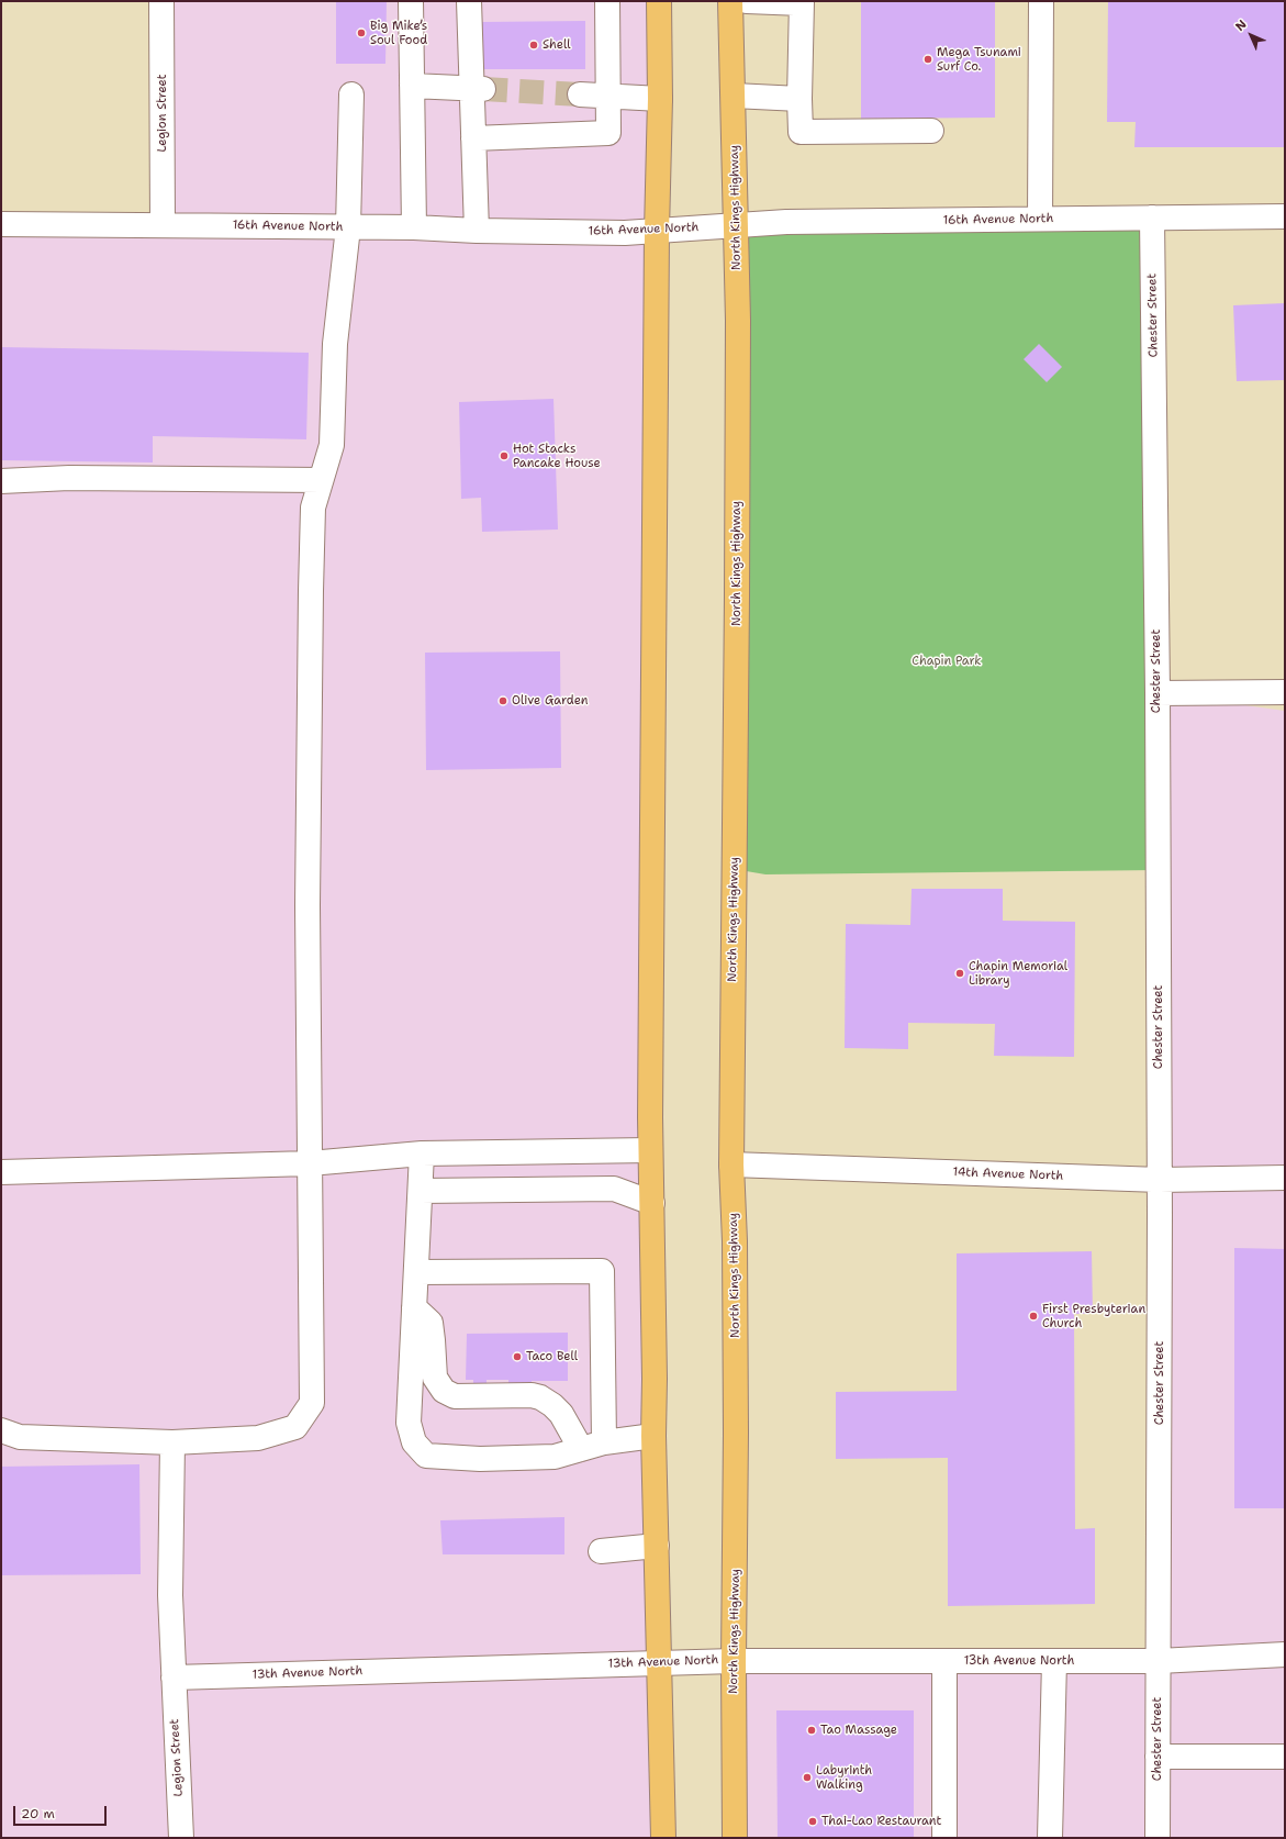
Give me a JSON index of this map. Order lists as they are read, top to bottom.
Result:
{
  "streets": {
    "main road": ["North Kings Highway"],
    "street": [
      "Legion Street",
      "16th Avenue North",
      "Chester Street",
      "14th Avenue North",
      "13th Avenue North"
    ]
  },
  "crossings": [
    ["Legion Street", "16th Avenue North"],
    ["Legion Street", "13th Avenue North"],
    ["North Kings Highway", "16th Avenue North"],
    ["North Kings Highway", "14th Avenue North"],
    ["North Kings Highway", "13th Avenue North"],
    ["16th Avenue North", "Chester Street"],
    ["Chester Street", "14th Avenue North"],
    ["Chester Street", "13th Avenue North"]
  ],
  "parks": ["Chapin Park"],
  "places": [
    "Big Mike’s Soul Food",
    "Shell",
    "Mega Tsunami Surf Co.",
    "Hot Stacks Pancake House",
    "Olive Garden",
    "Chapin Memorial Library",
    "First Presbyterian Church",
    "Taco Bell",
    "Tao Massage",
    "Labyrinth Walking",
    "Thai-Lao Restaurant"
  ],
  "scale_bar": "20 m",
  "north": "top left"
}
